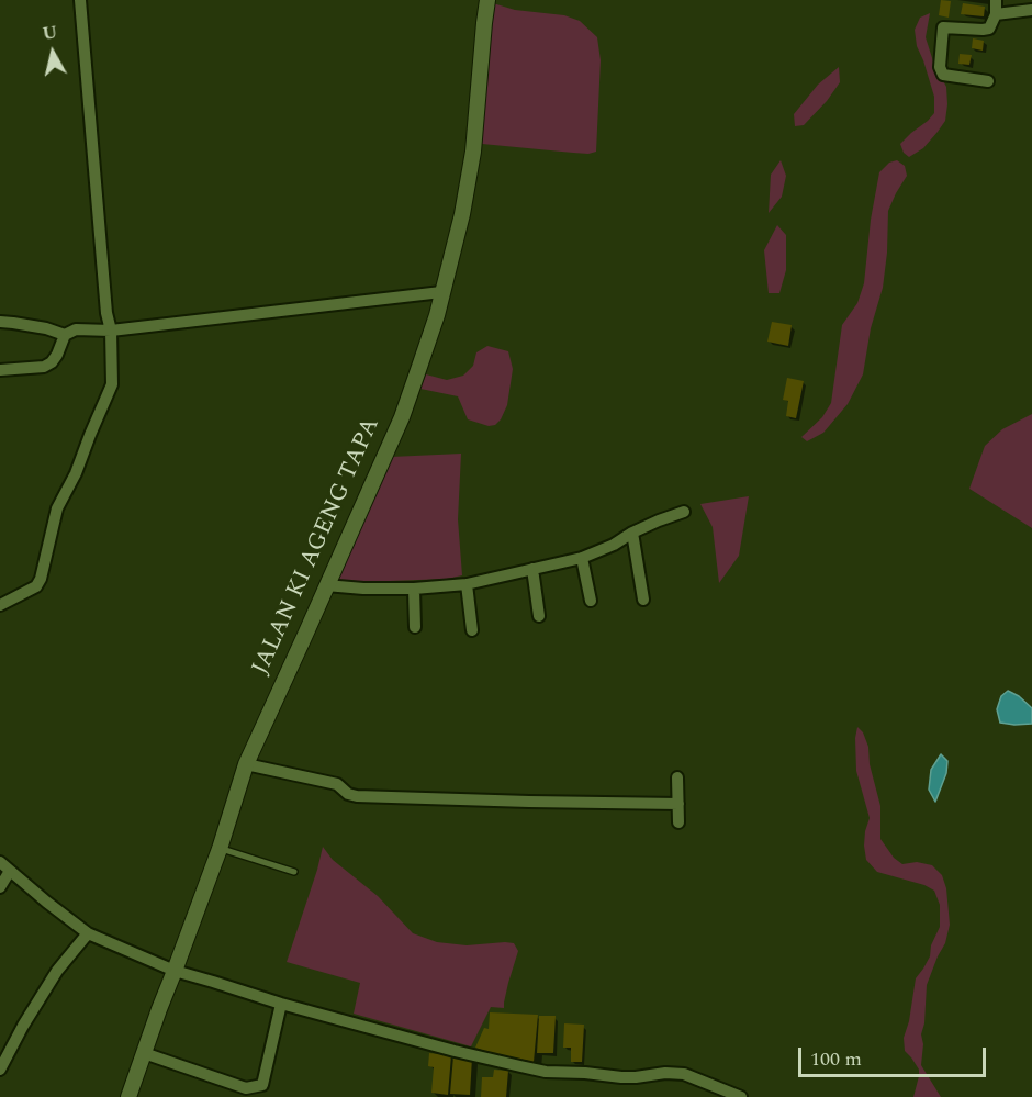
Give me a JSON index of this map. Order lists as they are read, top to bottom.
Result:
{
  "streets": {
    "street": ["JALAN KI AGENG TAPA"]
  },
  "scale_bar": "100 m",
  "north": "top"
}
